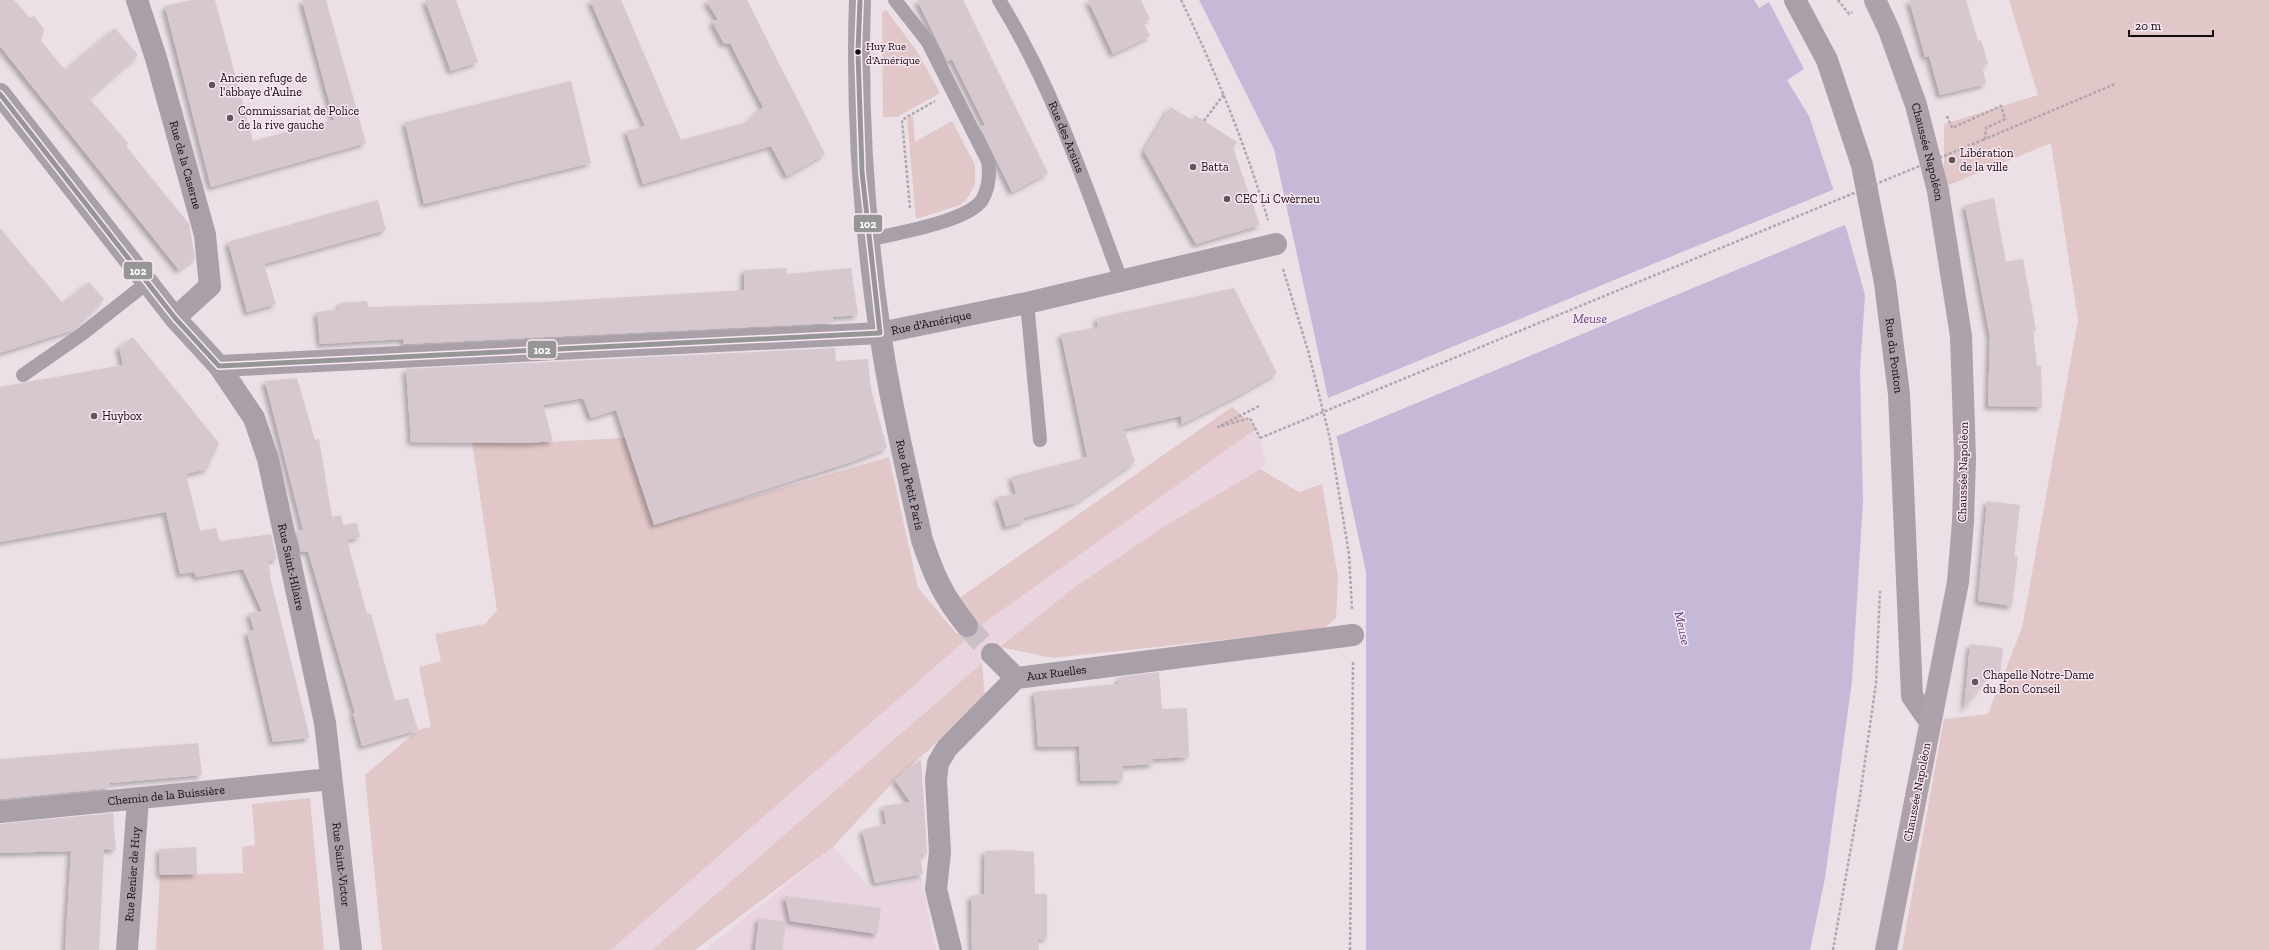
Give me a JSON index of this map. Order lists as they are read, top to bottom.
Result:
{
  "streets": {
    "main road": ["Chaussée Napoléon"],
    "street": [
      "Rue de la Caserne",
      "Rue d'Amérique",
      "Rue du Ponton",
      "Rue du Petit Paris",
      "Rue Saint-Hilaire",
      "Aux Ruelles",
      "Chemin de la Buissière",
      "Rue Saint-Victor",
      "Rue Renier de Huy"
    ],
    "lane": ["Rue des Arsins"]
  },
  "crossings": [
    ["Rue des Arsins", "Rue d'Amérique"],
    ["Chaussée Napoléon", "Rue du Ponton"],
    ["Rue de la Caserne", "Rue Saint-Hilaire"],
    ["Rue d'Amérique", "Rue du Petit Paris"],
    ["Rue d'Amérique", "Rue Saint-Hilaire"],
    ["Rue Saint-Hilaire", "Chemin de la Buissière"],
    ["Rue Saint-Hilaire", "Rue Saint-Victor"],
    ["Chemin de la Buissière", "Rue Saint-Victor"],
    ["Chemin de la Buissière", "Rue Renier de Huy"]
  ],
  "water": ["Meuse"],
  "places": [
    "Huy Rue d'Amérique",
    "Ancien refuge de l'abbaye d'Aulne",
    "Commissariat de Police de la rive gauche",
    "Libération de la ville",
    "Batta",
    "CEC Li Cwèrneu",
    "Huybox",
    "Chapelle Notre-Dame du Bon Conseil"
  ],
  "lines": ["transit line 102"],
  "scale_bar": "20 m"
}
